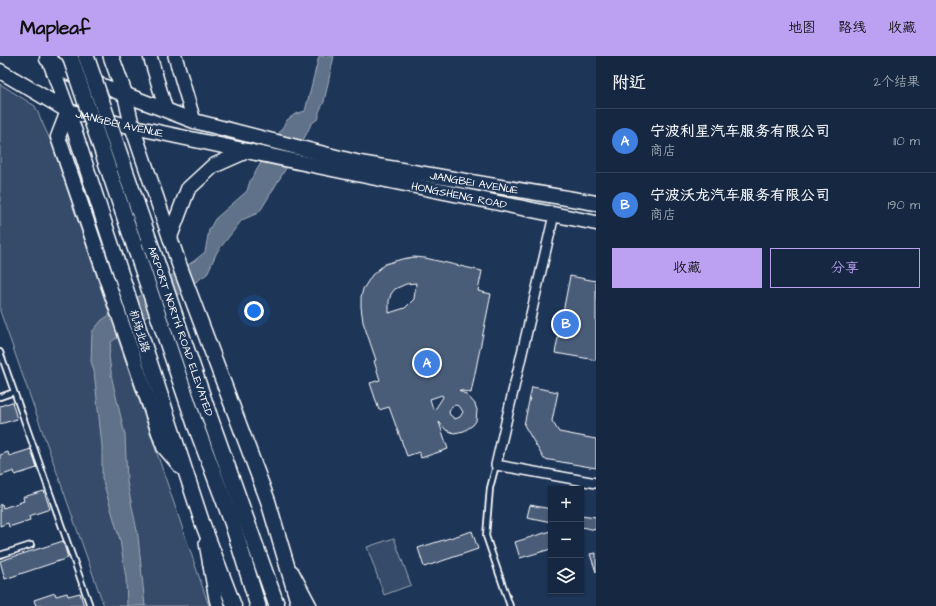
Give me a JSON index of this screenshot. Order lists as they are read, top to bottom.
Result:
{
  "streets": {
    "highway": ["AIRPORT NORTH ROAD ELEVATED"],
    "main road": ["JIANGBEI AVENUE", "HONGSHENG ROAD", "机场北路"]
  },
  "crossings": [
    ["JIANGBEI AVENUE", "HONGSHENG ROAD"],
    ["JIANGBEI AVENUE", "机场北路"]
  ],
  "page": {
    "header": "Mapleaf",
    "nav": ["地图", "路线", "收藏"],
    "heading": ["附近", "2个结果"],
    "list": [
      {
        "mark": "A",
        "name": "宁波利星汽车服务有限公司",
        "note": "商店",
        "value": "110 m"
      },
      {
        "mark": "B",
        "name": "宁波沃龙汽车服务有限公司",
        "note": "商店",
        "value": "190 m"
      }
    ],
    "buttons": ["收藏", "分享"],
    "pins": ["B", "A"],
    "map_buttons": ["+", "−"]
  }
}
